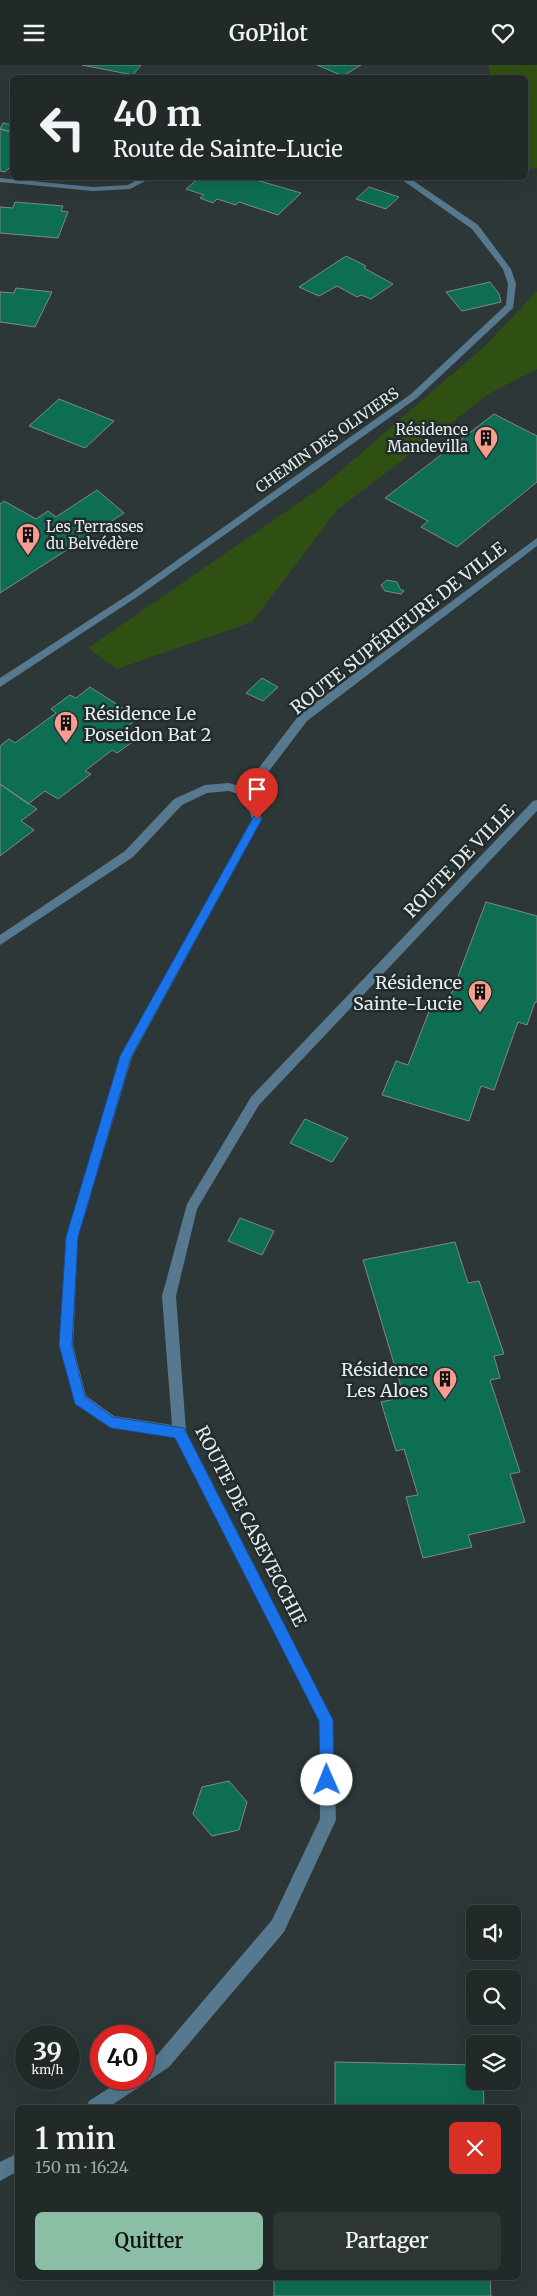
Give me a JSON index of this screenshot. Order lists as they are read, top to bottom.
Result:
{
  "streets": {
    "street": [
      "CHEMIN DES OLIVIERS",
      "ROUTE SUPÉRIEURE DE VILLE",
      "ROUTE DE VILLE",
      "ROUTE DE CASEVECCHIE"
    ]
  },
  "crossings": [
    ["ROUTE DE VILLE", "ROUTE DE CASEVECCHIE"]
  ],
  "places": {
    "building": [
      "Résidence Mandevilla",
      "Les Terrasses du Belvédère",
      "Résidence Le Poseidon Bat 2",
      "Résidence Sainte-Lucie",
      "Résidence Les Aloes"
    ]
  },
  "page": {
    "header": "GoPilot",
    "turn": ["40 m", "Route de Sainte-Lucie"],
    "speed": "39 km/h",
    "limit": "40",
    "heading": ["1 min", "150 m · 16:24"],
    "buttons": ["Quitter", "Partager"]
  }
}
